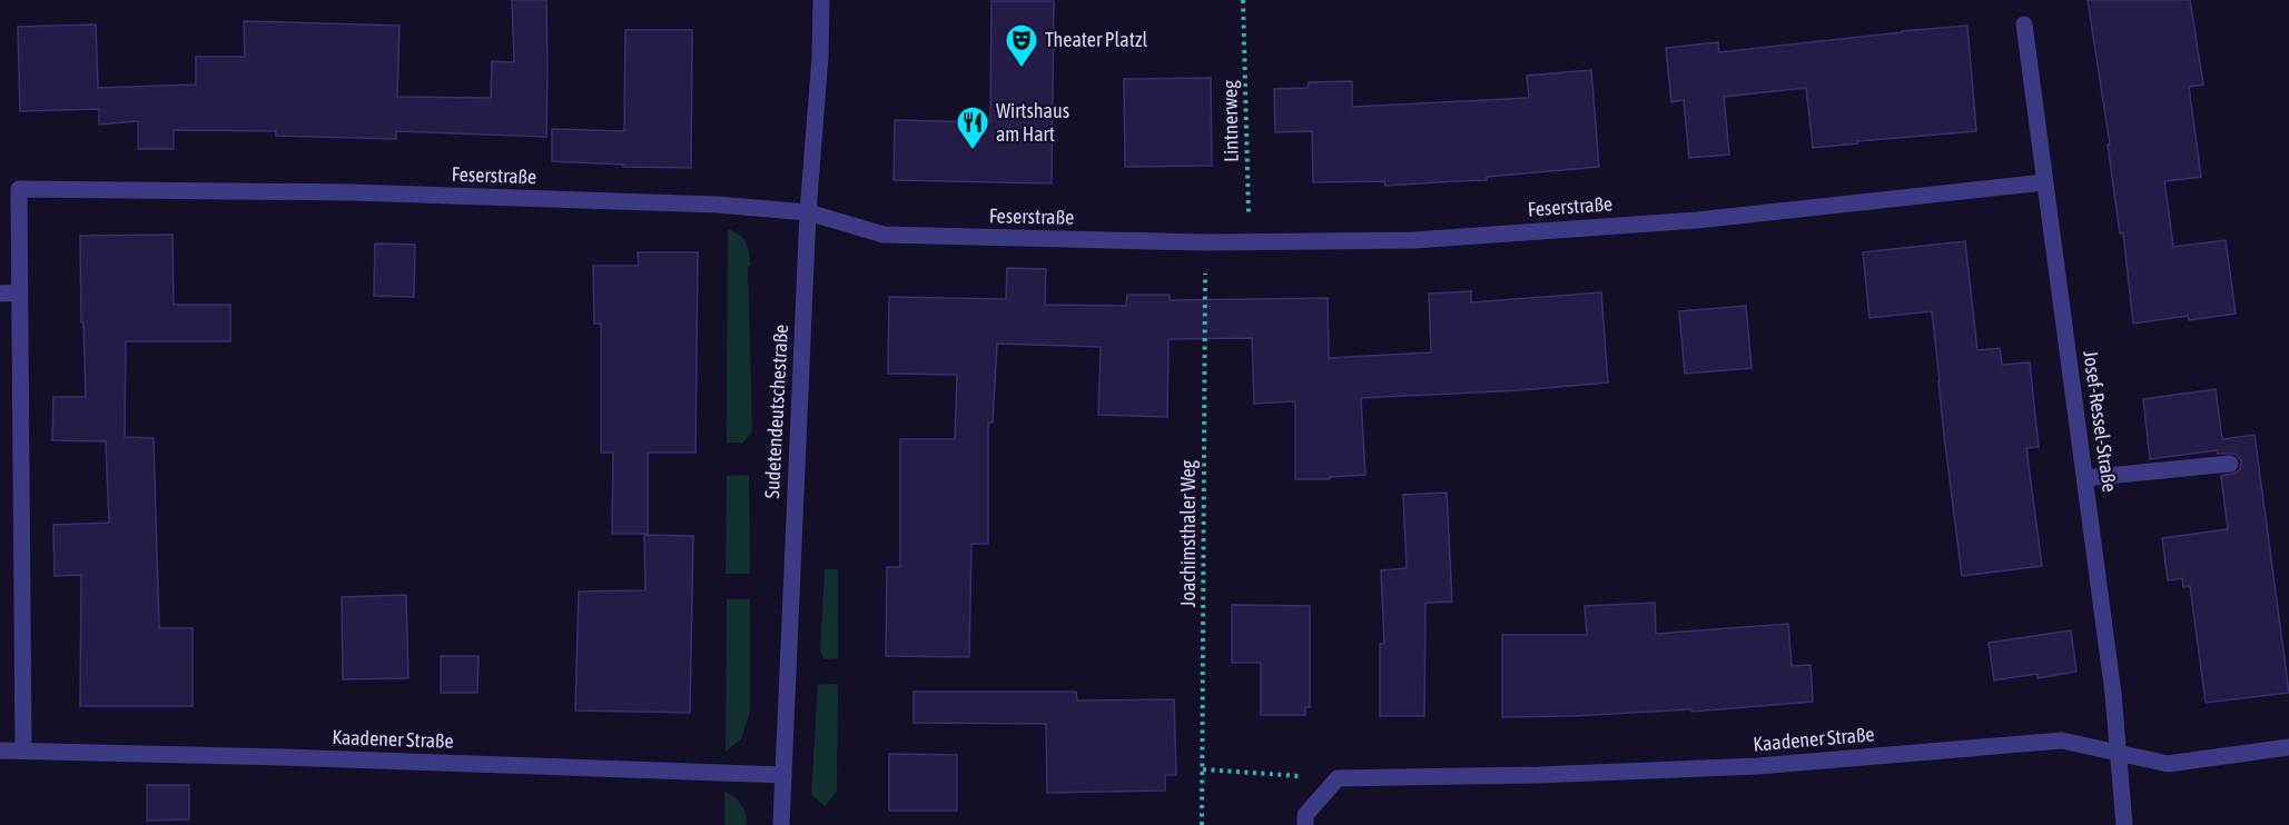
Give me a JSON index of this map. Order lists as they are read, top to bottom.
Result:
{
  "streets": {
    "street": [
      "Feserstraße",
      "Sudetendeutschestraße",
      "Josef-Ressel-Straße",
      "Kaadener Straße"
    ],
    "path": ["Lintnerweg", "Joachimsthaler Weg"]
  },
  "crossings": [
    ["Lintnerweg", "Feserstraße"],
    ["Feserstraße", "Sudetendeutschestraße"],
    ["Feserstraße", "Josef-Ressel-Straße"],
    ["Feserstraße", "Joachimsthaler Weg"],
    ["Sudetendeutschestraße", "Kaadener Straße"],
    ["Josef-Ressel-Straße", "Kaadener Straße"]
  ],
  "places": {
    "theatre": ["Theater Platzl"],
    "restaurant": ["Wirtshaus am Hart"]
  }
}
